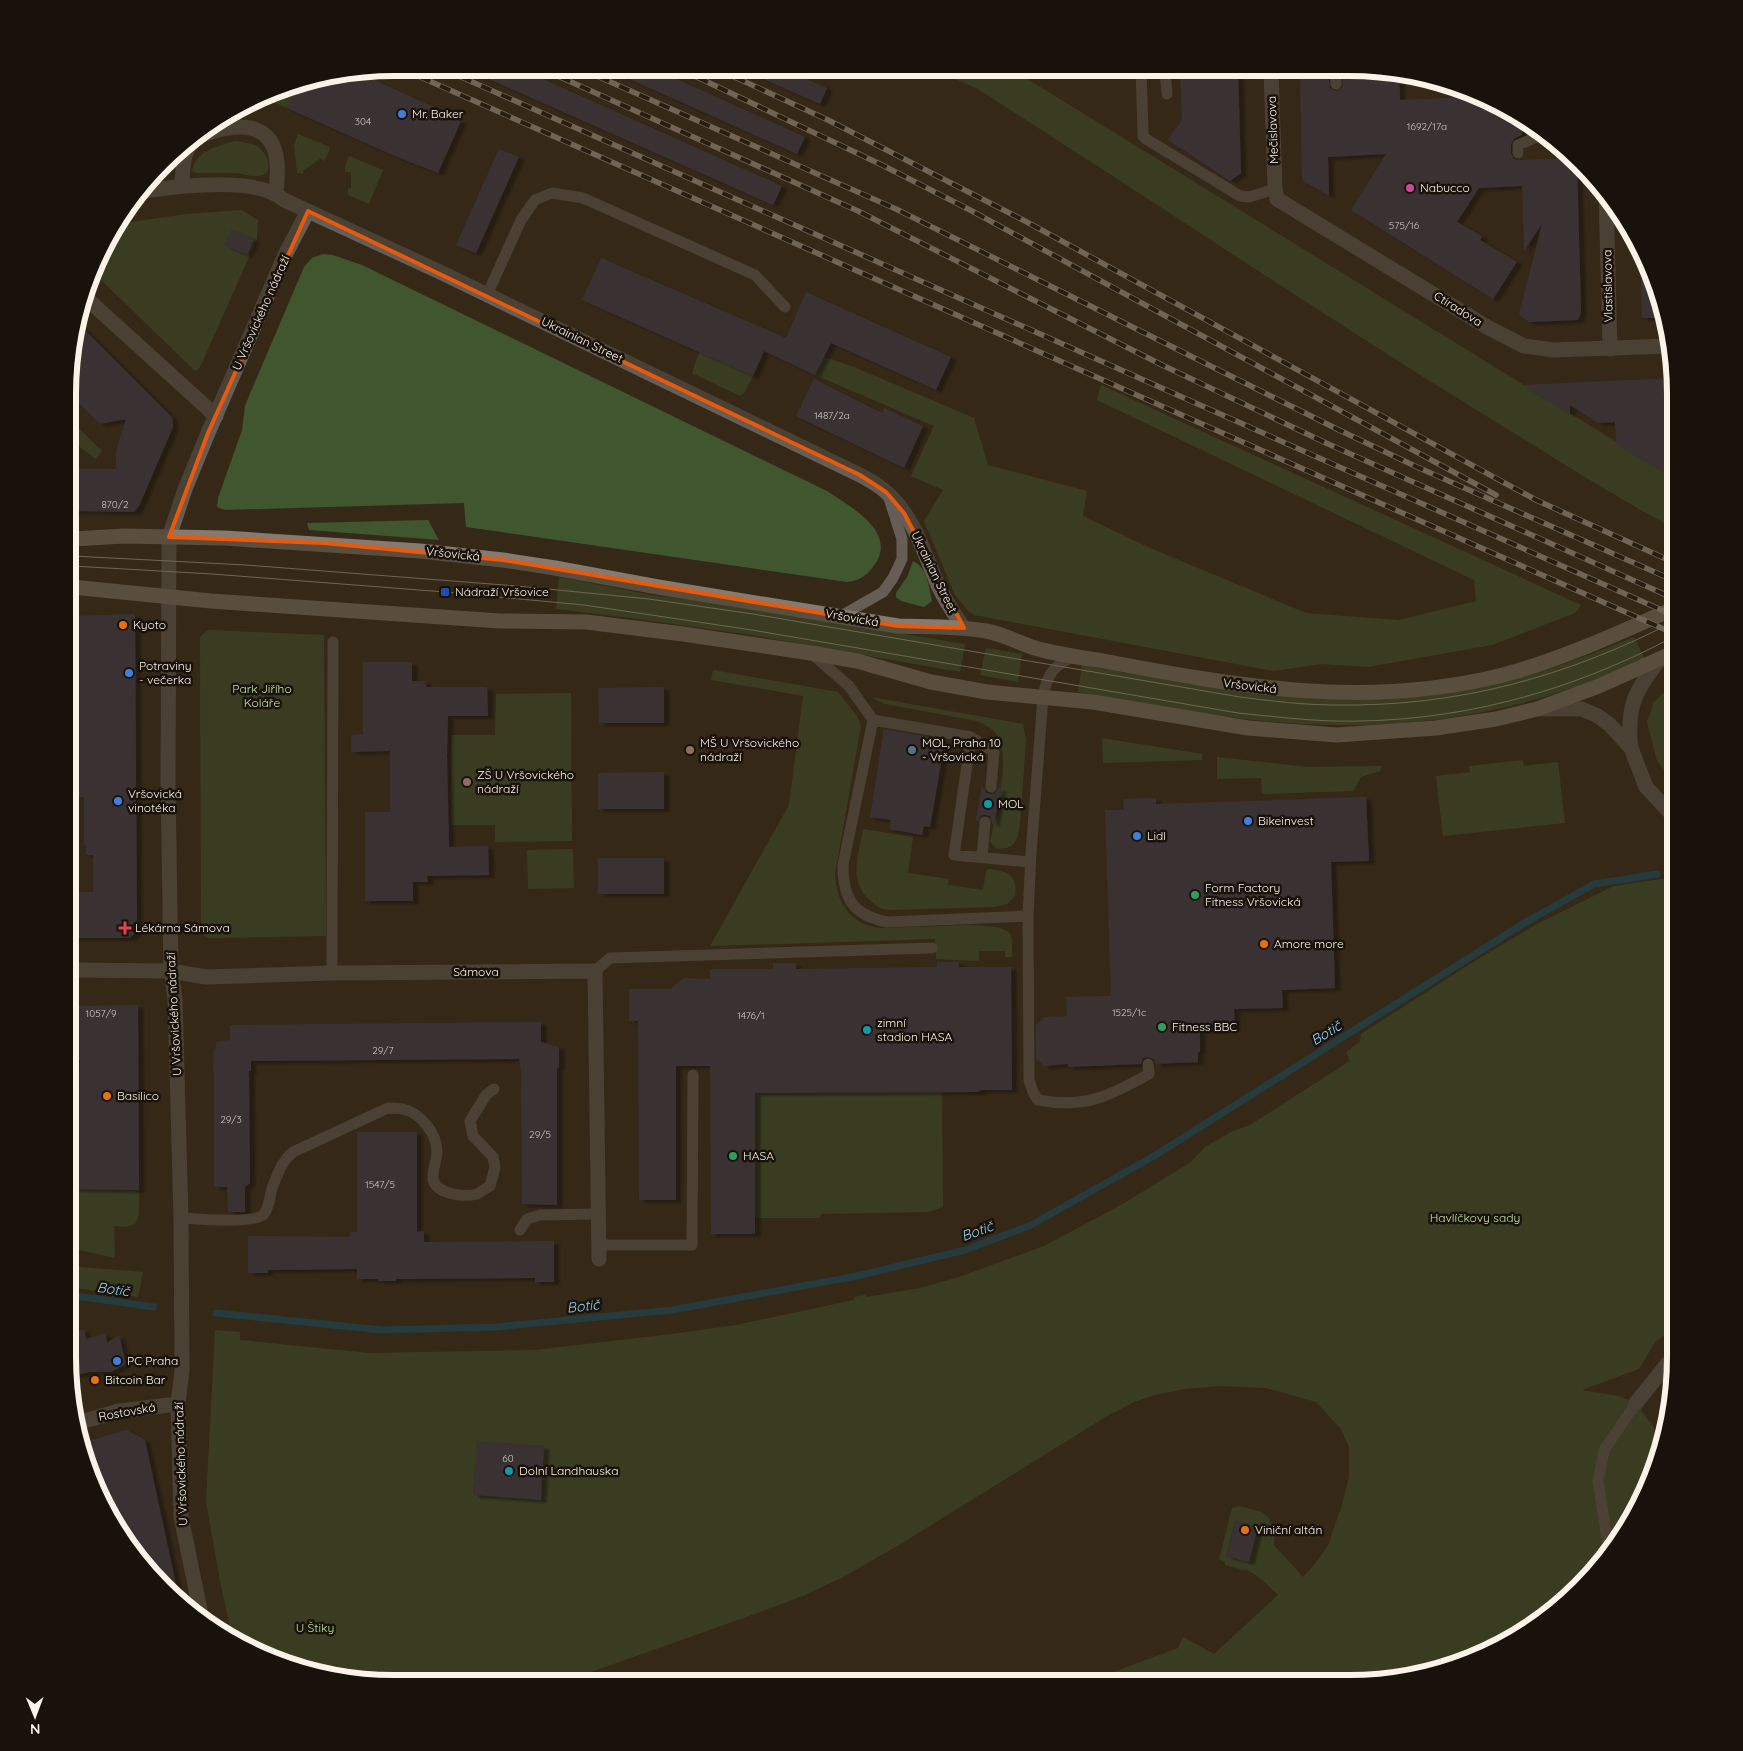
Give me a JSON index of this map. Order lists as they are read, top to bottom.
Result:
{
  "streets": {
    "main road": ["Vršovická"],
    "street": [
      "Mečislavova",
      "Vlastislavova",
      "Ctiradova",
      "U Vršovického nádraží",
      "Ukrainian Street",
      "Sámova",
      "Rostovská"
    ]
  },
  "crossings": [
    ["Mečislavova", "Ctiradova"],
    ["Vlastislavova", "Ctiradova"],
    ["U Vršovického nádraží", "Ukrainian Street"],
    ["U Vršovického nádraží", "Vršovická"],
    ["U Vršovického nádraží", "Sámova"],
    ["U Vršovického nádraží", "Rostovská"],
    ["Ukrainian Street", "Vršovická"]
  ],
  "water": ["Botič"],
  "parks": ["Park Jiřího Koláře", "Havlíčkovy sady", "U Štiky"],
  "places": {
    "other": [
      "Mr. Baker",
      "Nabucco",
      "Kyoto",
      "Potraviny - večerka",
      "MŠ U Vršovického nádraží",
      "MOL, Praha 10 - Vršovická",
      "ZŠ U Vršovického nádraží",
      "Vršovická vinotéka",
      "MOL",
      "Bikeinvest",
      "Lidl",
      "Form Factory Fitness Vršovická",
      "Amore more",
      "Fitness BBC",
      "zimní stadion HASA",
      "Basilico",
      "HASA",
      "PC Praha",
      "Bitcoin Bar",
      "Dolní Landhauska",
      "Viniční altán"
    ],
    "transit": ["Nádraží Vršovice"],
    "health": ["Lékárna Sámova"]
  },
  "house_numbers": [
    "304",
    "1692/17a",
    "575/16",
    "1487/2a",
    "870/2",
    "1525/1c",
    "1057/9",
    "1476/1",
    "29/7",
    "29/3",
    "29/5",
    "1547/5",
    "60"
  ],
  "north": "bottom"
}
